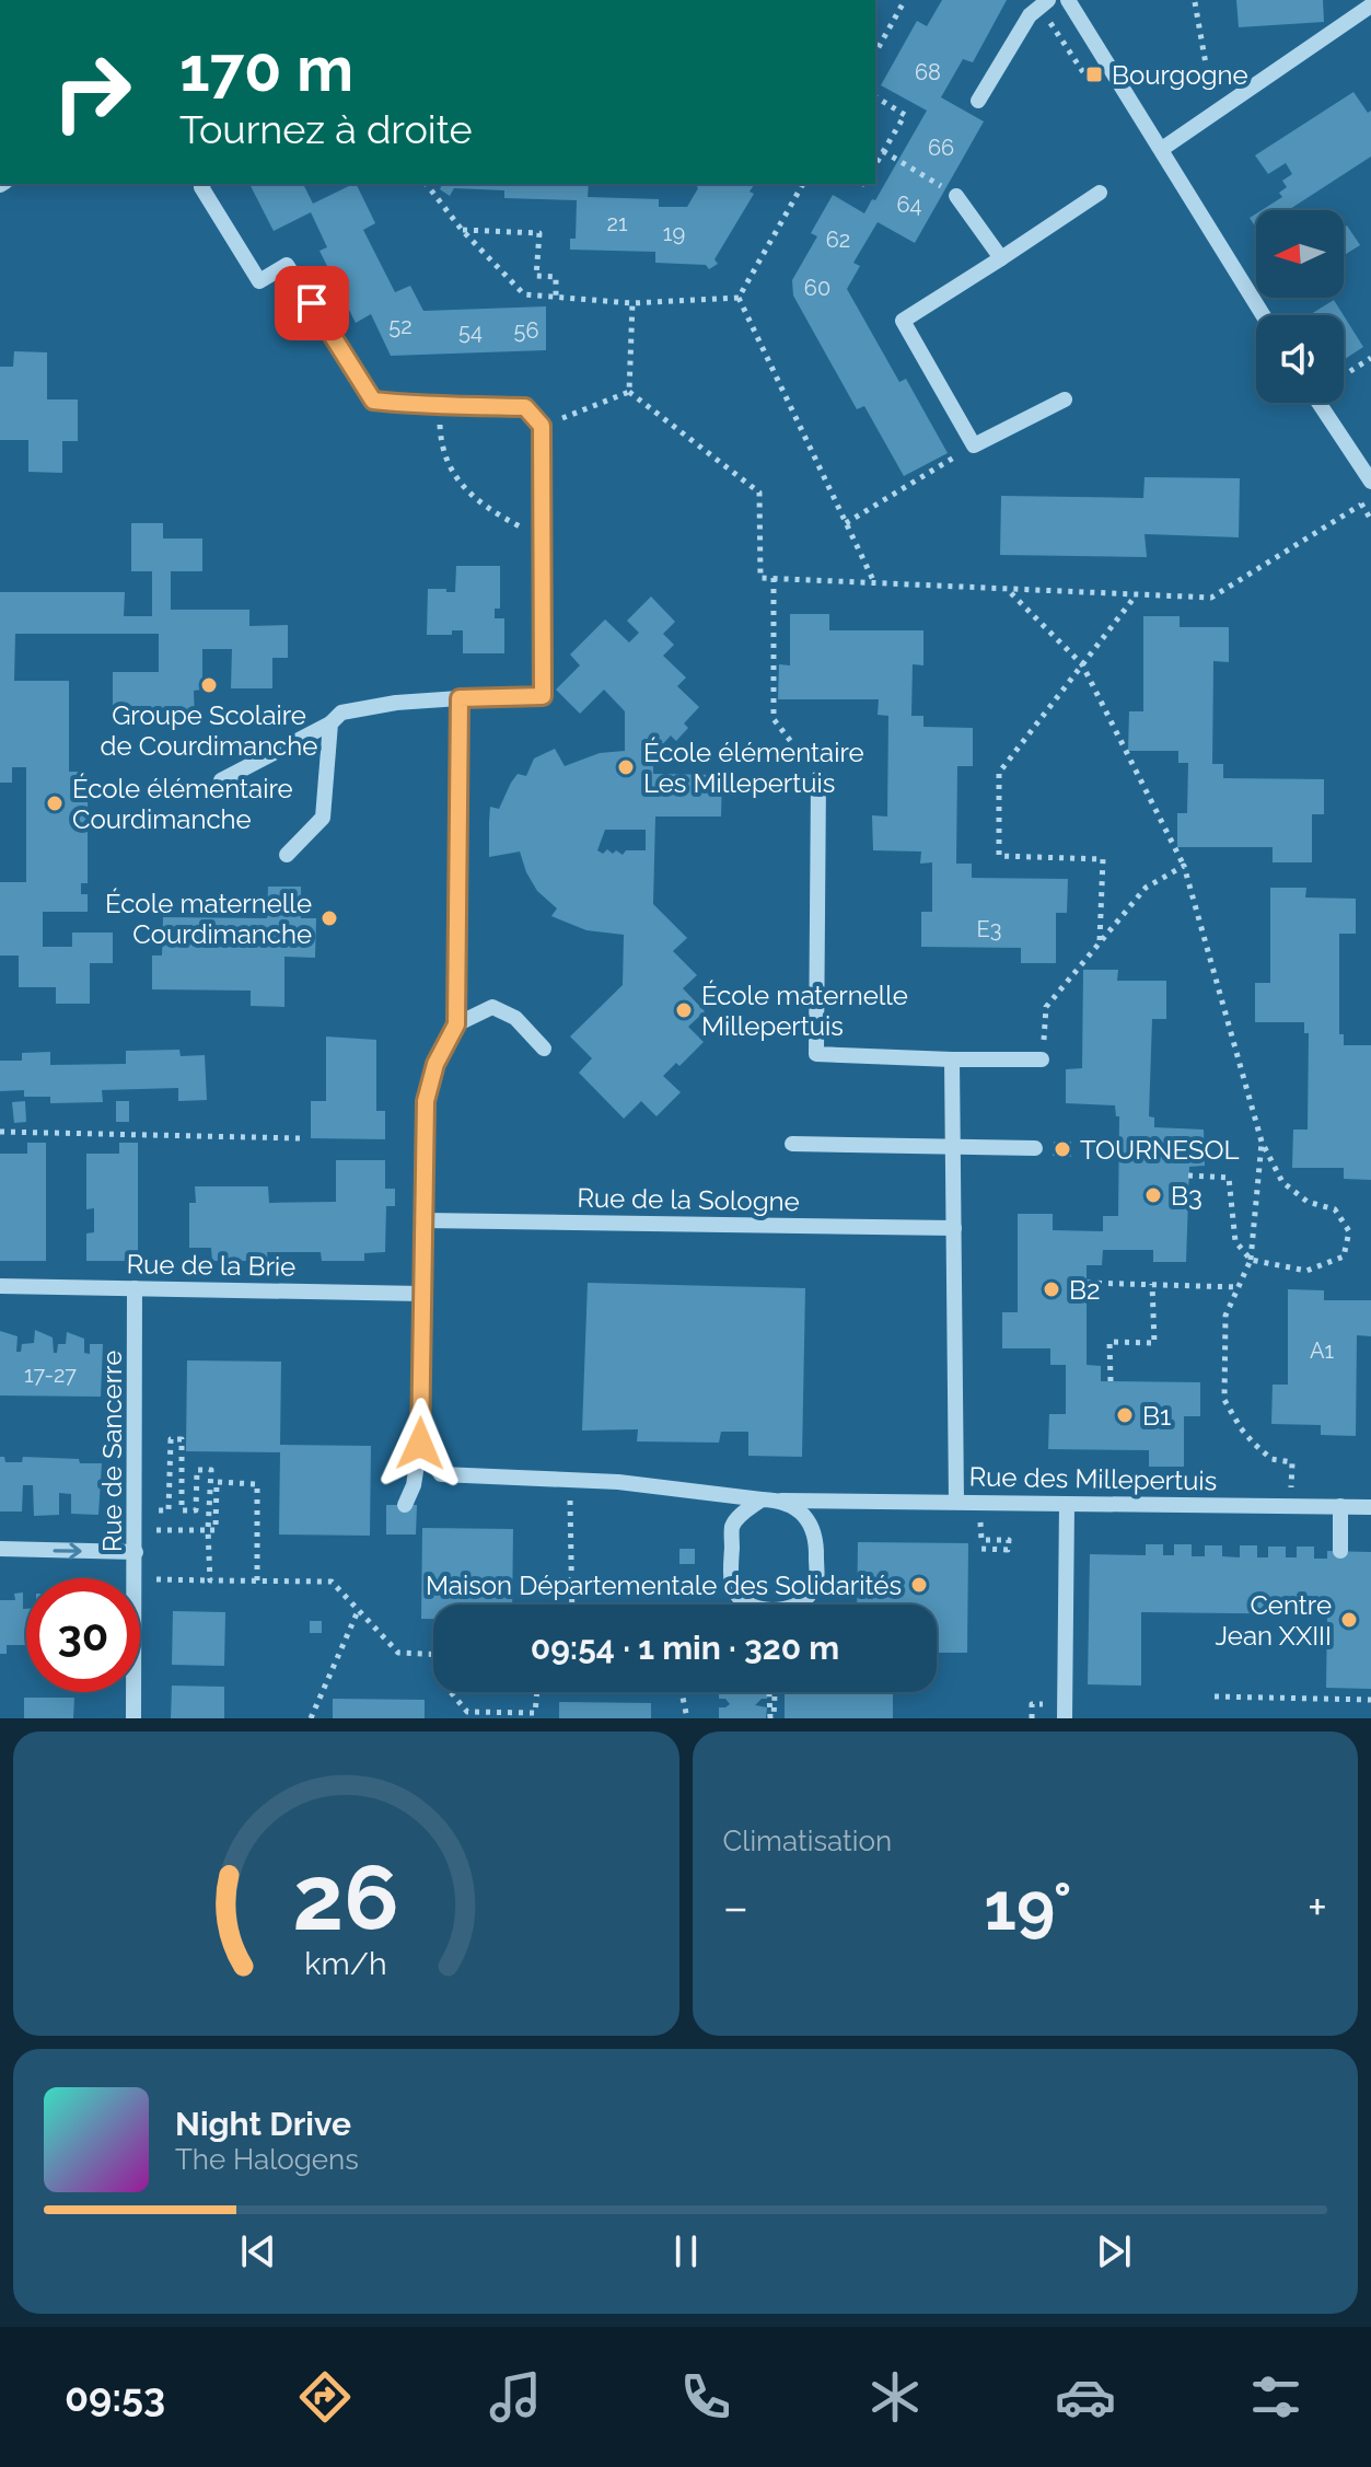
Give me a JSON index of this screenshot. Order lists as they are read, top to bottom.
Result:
{
  "streets": {
    "street": [
      "Rue de la Sologne",
      "Rue de la Brie",
      "Rue de Sancerre",
      "Rue des Millepertuis"
    ]
  },
  "crossings": [
    ["Rue de la Sologne", "Rue des Millepertuis"],
    ["Rue de la Brie", "Rue de Sancerre"]
  ],
  "places": {
    "transit": ["Bourgogne"],
    "other": [
      "Groupe Scolaire de Courdimanche",
      "École élémentaire Les Millepertuis",
      "École élémentaire Courdimanche",
      "École maternelle Courdimanche",
      "École maternelle Millepertuis",
      "TOURNESOL",
      "B3",
      "B2",
      "B1",
      "Maison Départementale des Solidarités",
      "Centre Jean XXIII"
    ]
  },
  "house_numbers": [
    "68",
    "66",
    "64",
    "21",
    "19",
    "62",
    "60",
    "52",
    "56",
    "54",
    "E3",
    "A1",
    "17-27"
  ],
  "north": "left",
  "page": {
    "turn": ["170 m", "Tournez à droite"],
    "limit": "30",
    "trip": "09:54 · 1 min · 320 m",
    "tile": "Climatisation",
    "heat": ["−", "19°", "+"],
    "song": ["Night Drive", "The Halogens"],
    "tabs": "09:53",
    "gauge": ["26", "km/h"]
  }
}
